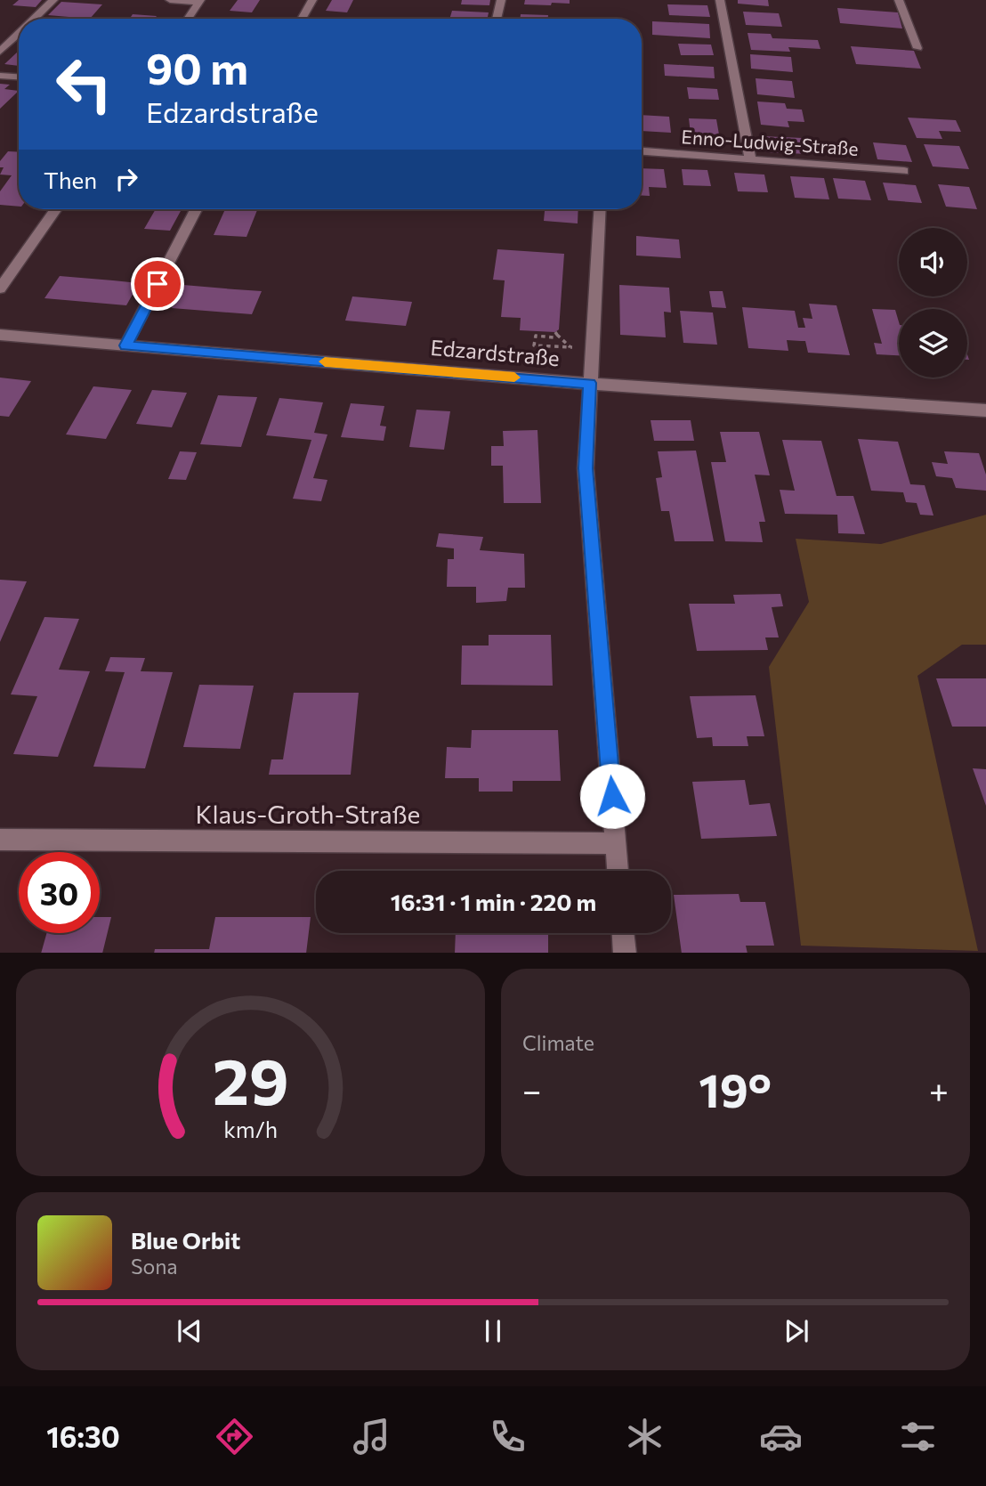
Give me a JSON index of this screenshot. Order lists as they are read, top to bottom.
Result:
{
  "streets": {
    "street": ["Enno-Ludwig-Straße", "Edzardstraße", "Klaus-Groth-Straße"]
  },
  "page": {
    "turn": ["90 m", "Edzardstraße"],
    "then": "Then",
    "limit": "30",
    "trip": "16:31 · 1 min · 220 m",
    "tile": "Climate",
    "heat": ["−", "19°", "+"],
    "song": ["Blue Orbit", "Sona"],
    "tabs": "16:30",
    "gauge": ["29", "km/h"]
  }
}
